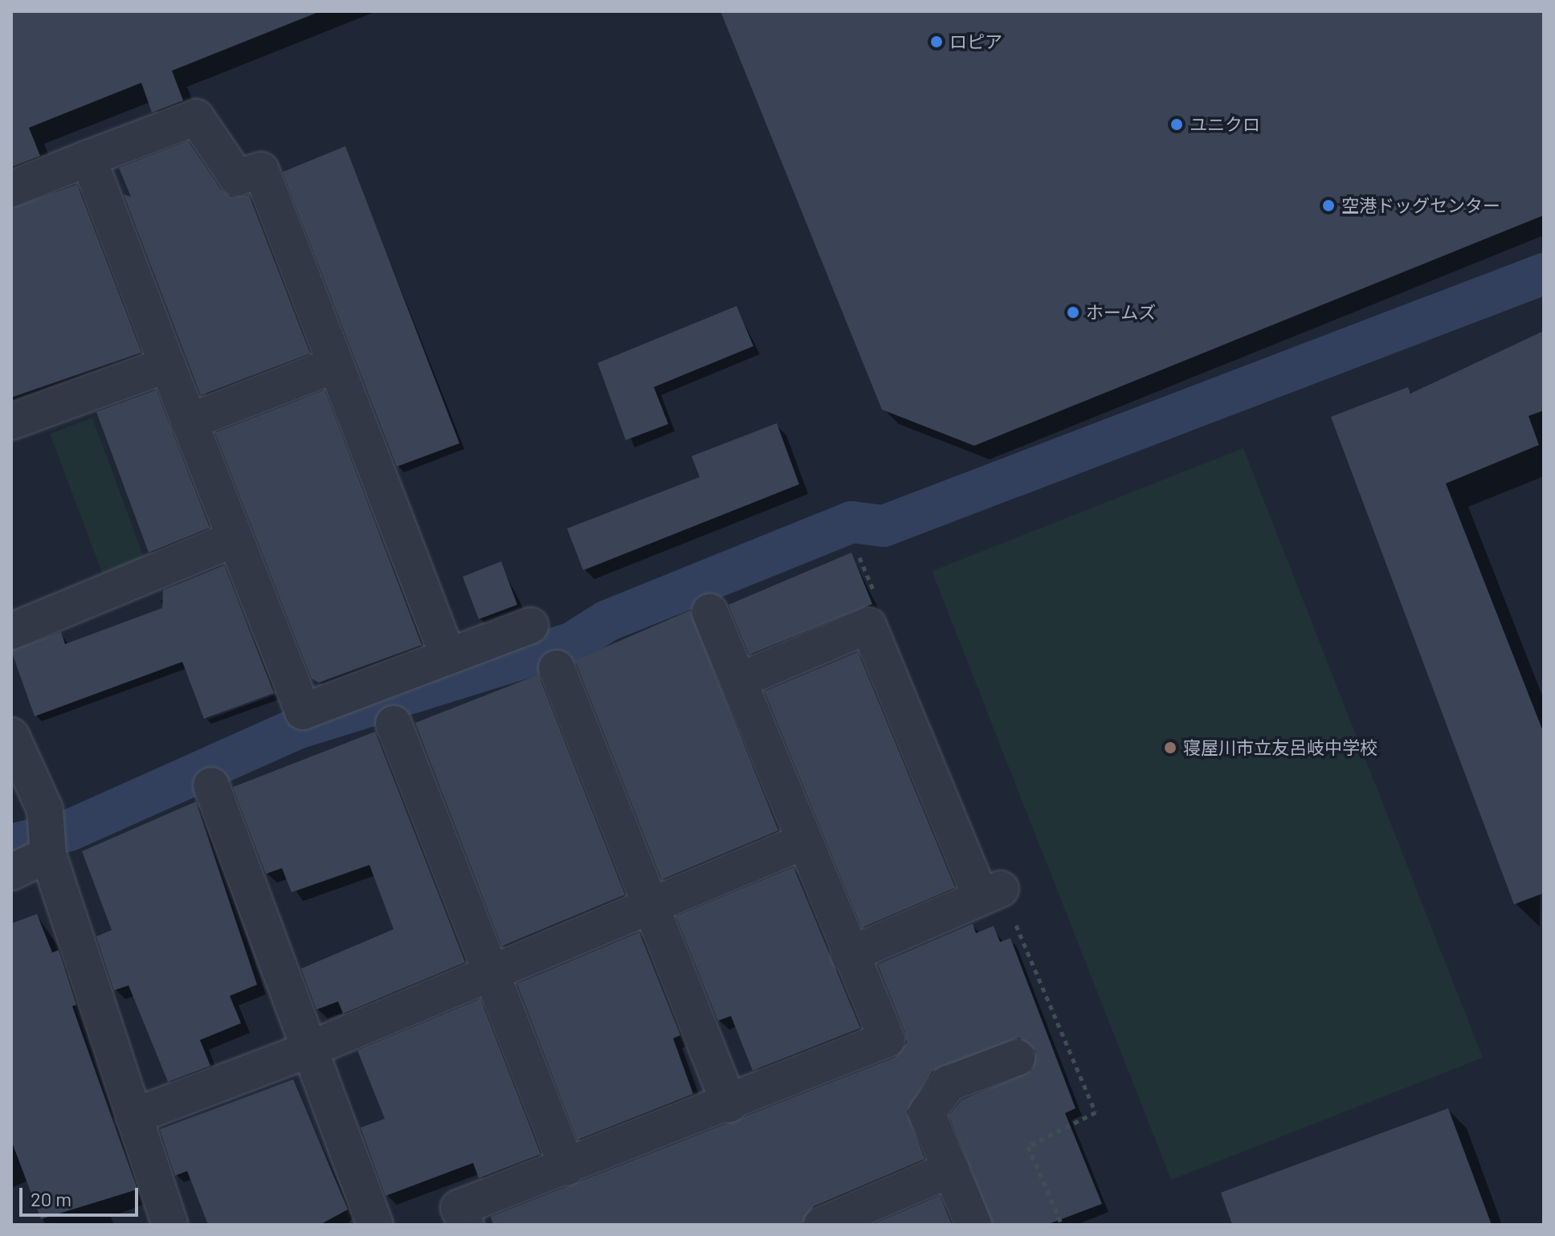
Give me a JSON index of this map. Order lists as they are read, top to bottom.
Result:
{
  "places": [
    "ロピア",
    "ユニクロ",
    "空港ドッグセンター",
    "ホームズ",
    "寝屋川市立友呂岐中学校"
  ],
  "scale_bar": "20 m"
}
